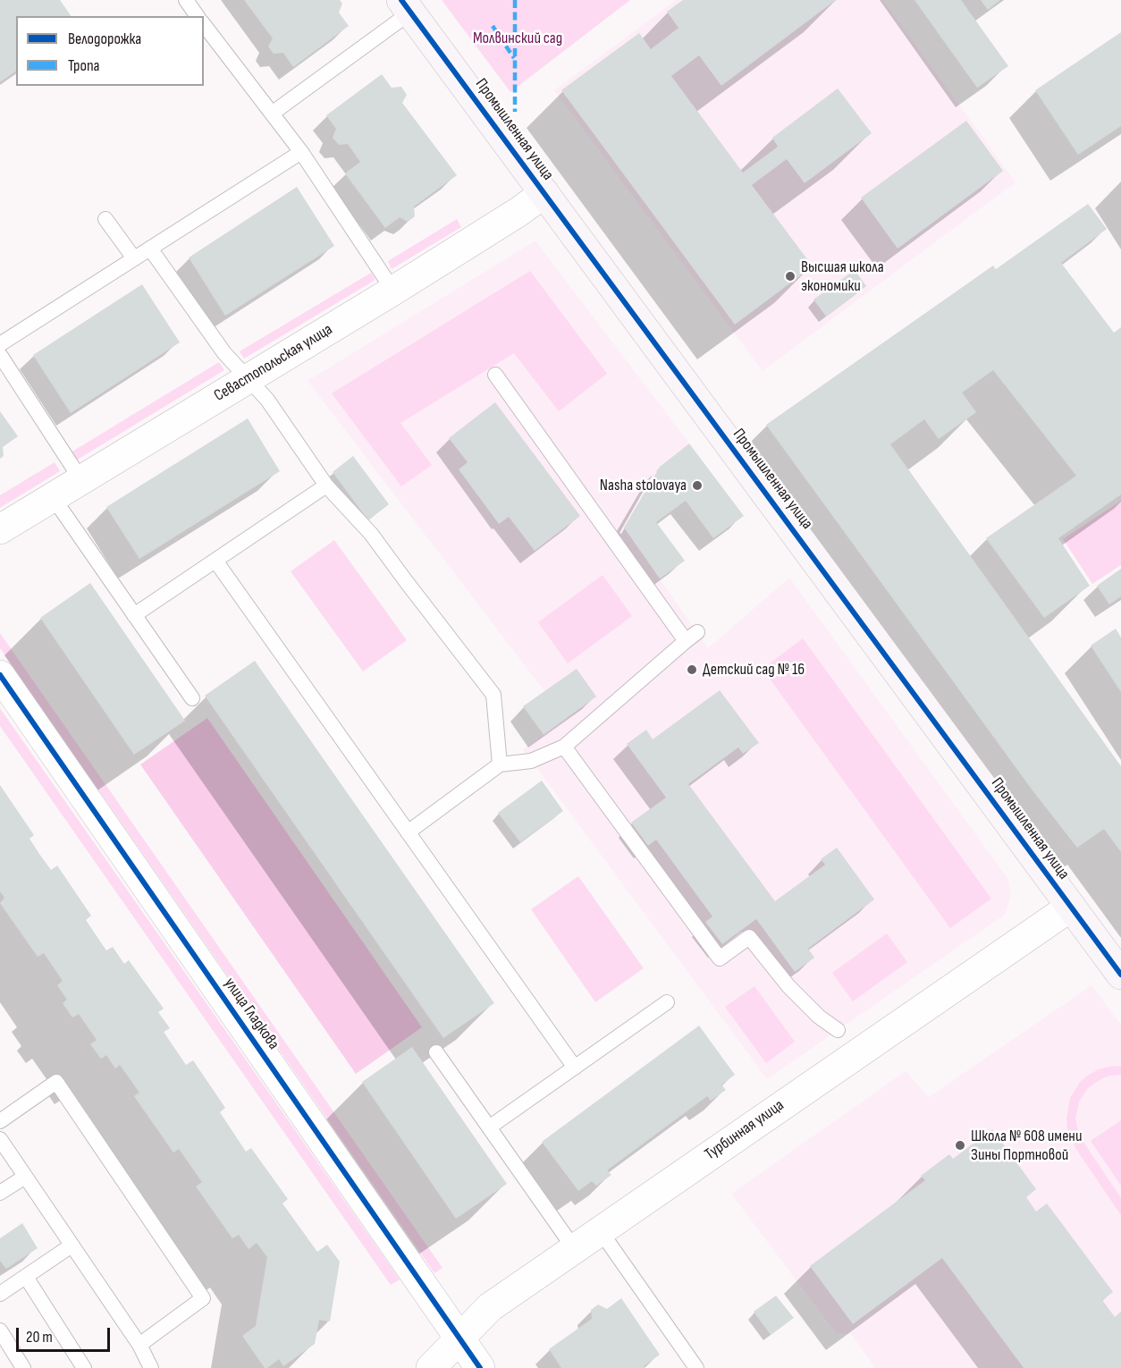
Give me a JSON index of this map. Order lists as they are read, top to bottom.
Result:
{
  "streets": {
    "street": [
      "Промышленная улица",
      "Севастопольская улица",
      "улица Гладкова",
      "Турбинная улица"
    ]
  },
  "crossings": [
    ["Промышленная улица", "Севастопольская улица"],
    ["Промышленная улица", "Турбинная улица"],
    ["улица Гладкова", "Турбинная улица"]
  ],
  "parks": ["Молвинский сад"],
  "places": [
    "Высшая школа экономики",
    "Nasha stolovaya",
    "Детский сад № 16",
    "Школа № 608 имени Зины Портновой"
  ],
  "legend": ["Велодорожка", "Тропа"],
  "scale_bar": "20 m"
}
